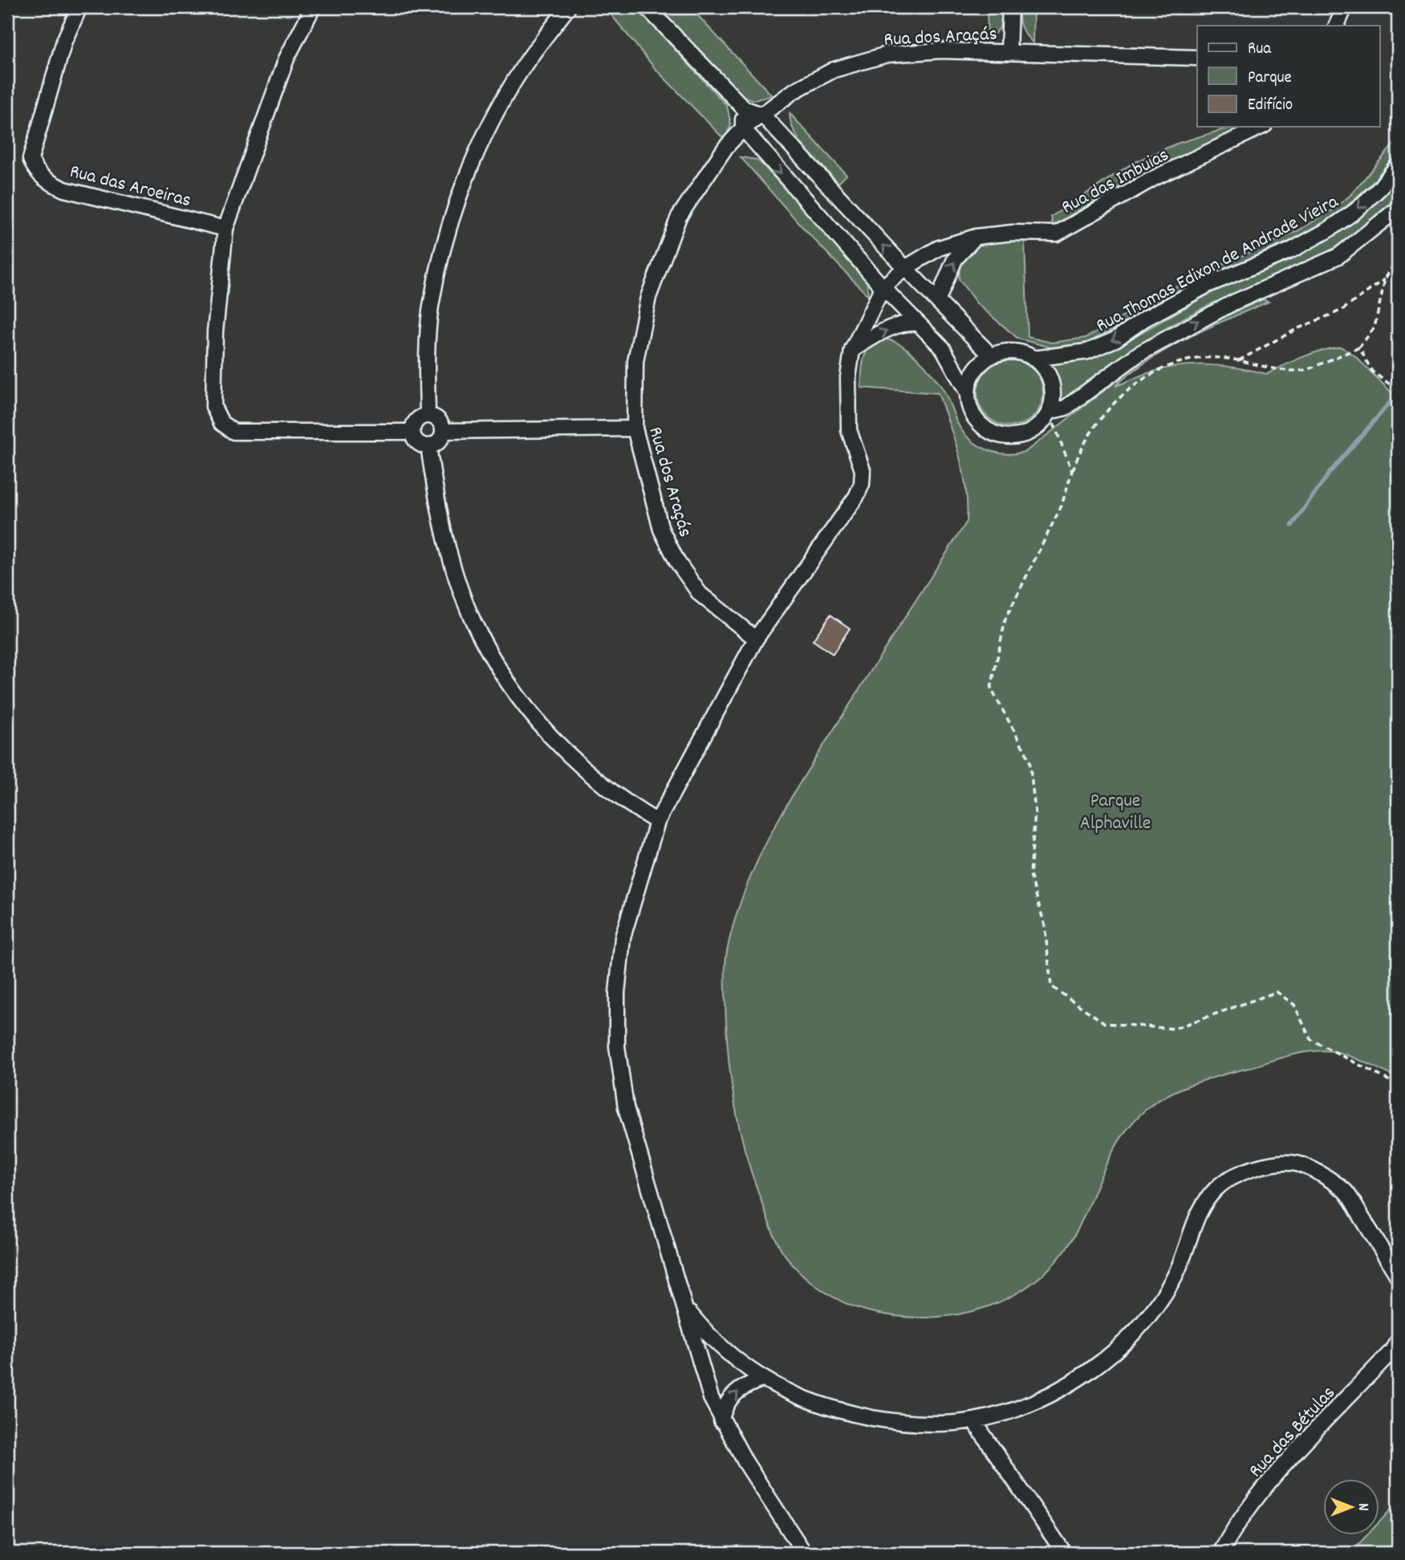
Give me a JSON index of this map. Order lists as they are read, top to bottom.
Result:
{
  "streets": {
    "street": [
      "Rua dos Araçás",
      "Rua das Imbuias",
      "Rua das Aroeiras",
      "Rua Thomas Edixon de Andrade Vieira",
      "Rua das Bétulas"
    ]
  },
  "parks": ["Parque Alphaville"],
  "legend": ["Rua", "Parque", "Edifício"],
  "north": "right"
}
